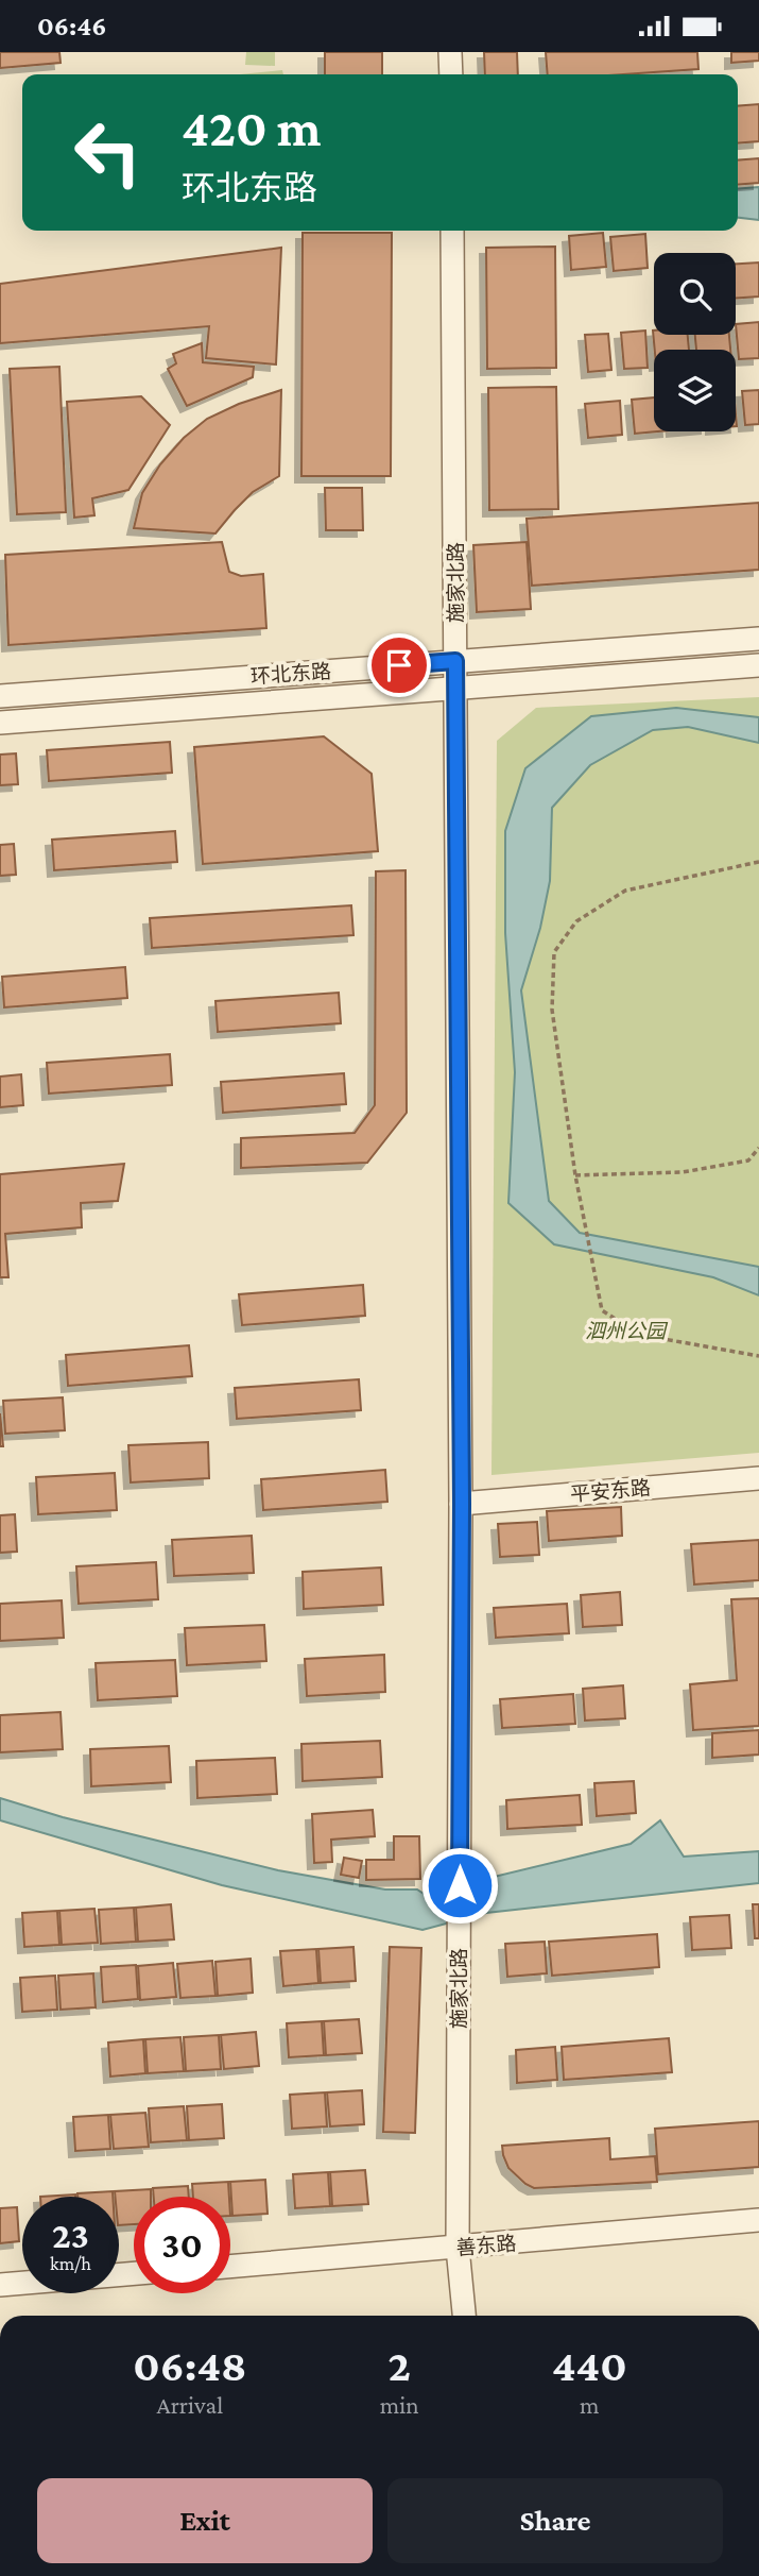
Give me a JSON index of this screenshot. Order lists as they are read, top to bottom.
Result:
{
  "streets": {
    "street": [
      "施家北路",
      "环北东路",
      "平安东路",
      "善东路"
    ]
  },
  "crossings": [
    ["施家北路", "环北东路"],
    ["施家北路", "平安东路"],
    ["施家北路", "善东路"]
  ],
  "parks": ["泗州公园"],
  "page": {
    "status": "06:46",
    "turn": ["420 m", "环北东路"],
    "speed": "23 km/h",
    "limit": "30",
    "eta": [
      "06:48",
      "Arrival",
      "2",
      "min",
      "440",
      "m"
    ],
    "buttons": ["Exit", "Share"]
  }
}
